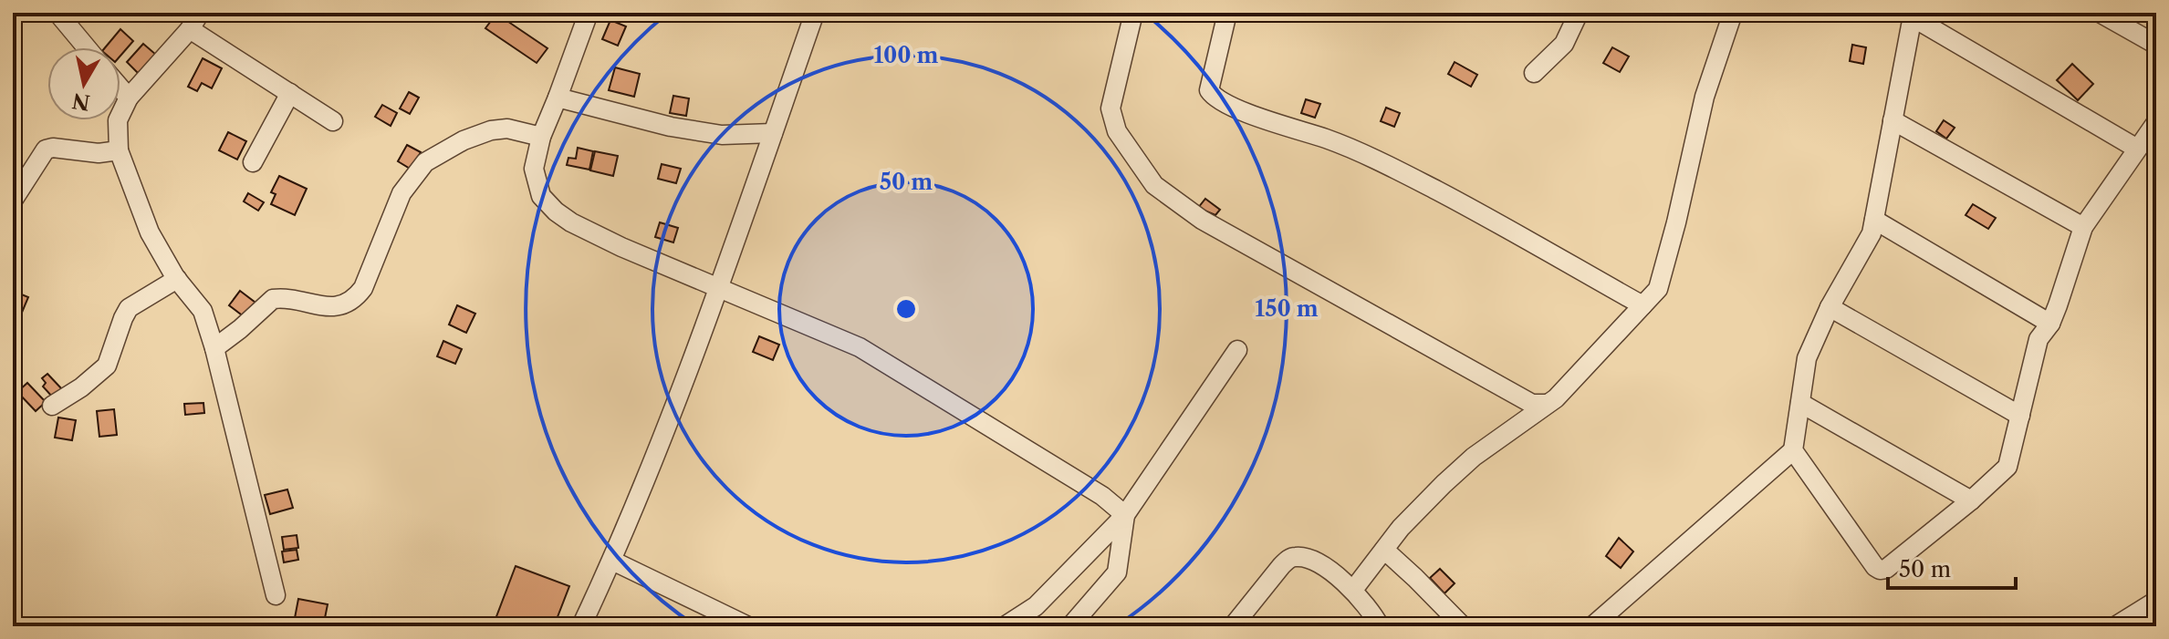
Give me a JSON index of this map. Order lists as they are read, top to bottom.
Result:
{
  "scale_bar": "50 m",
  "north": "bottom",
  "rings": ["100 m", "50 m", "150 m"]
}
